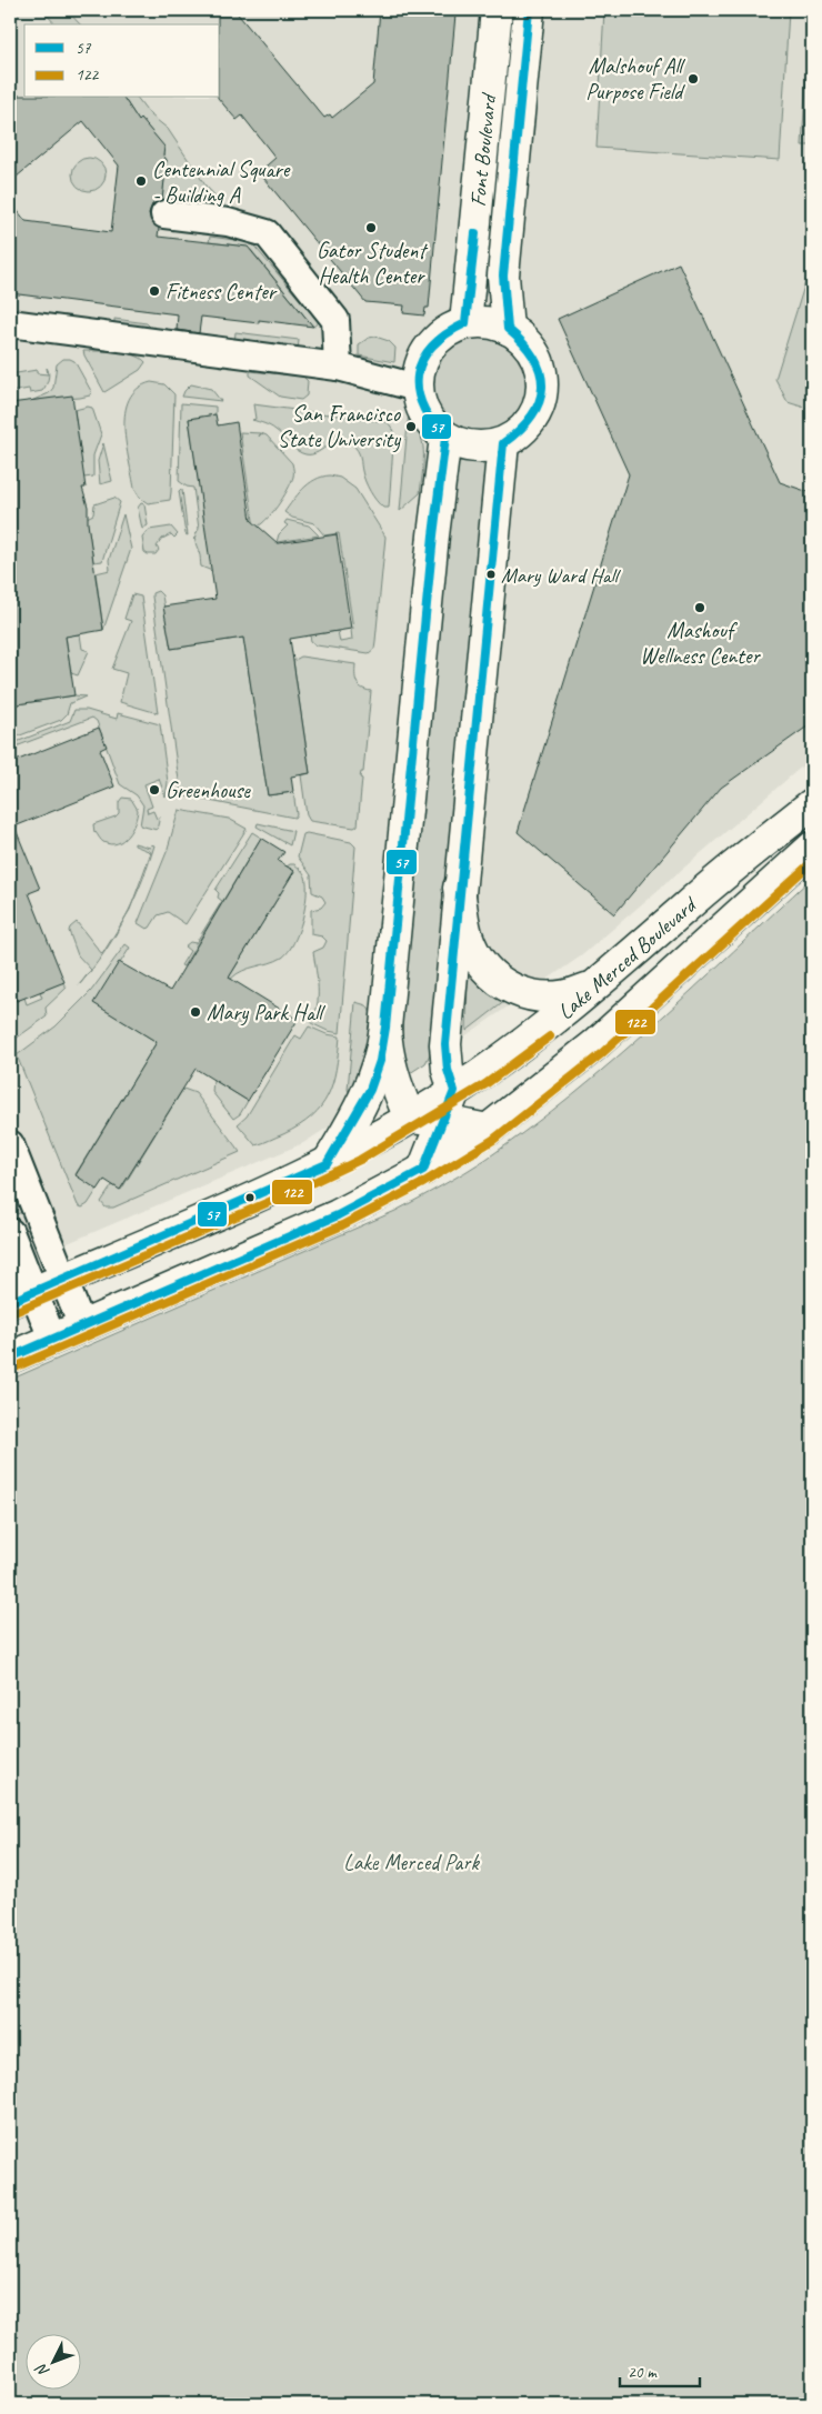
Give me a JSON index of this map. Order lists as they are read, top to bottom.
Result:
{
  "streets": {
    "street": ["Font Boulevard", "Lake Merced Boulevard"]
  },
  "parks": ["Lake Merced Park"],
  "places": [
    "Malshouf All Purpose Field",
    "Centennial Square - Building A",
    "Gator Student Health Center",
    "Fitness Center",
    "San Francisco State University",
    "Mary Ward Hall",
    "Mashouf Wellness Center",
    "Greenhouse",
    "Mary Park Hall"
  ],
  "lines": ["transit line 57", "transit line 122"],
  "legend": ["57", "122"],
  "scale_bar": "20 m",
  "north": "bottom left"
}
